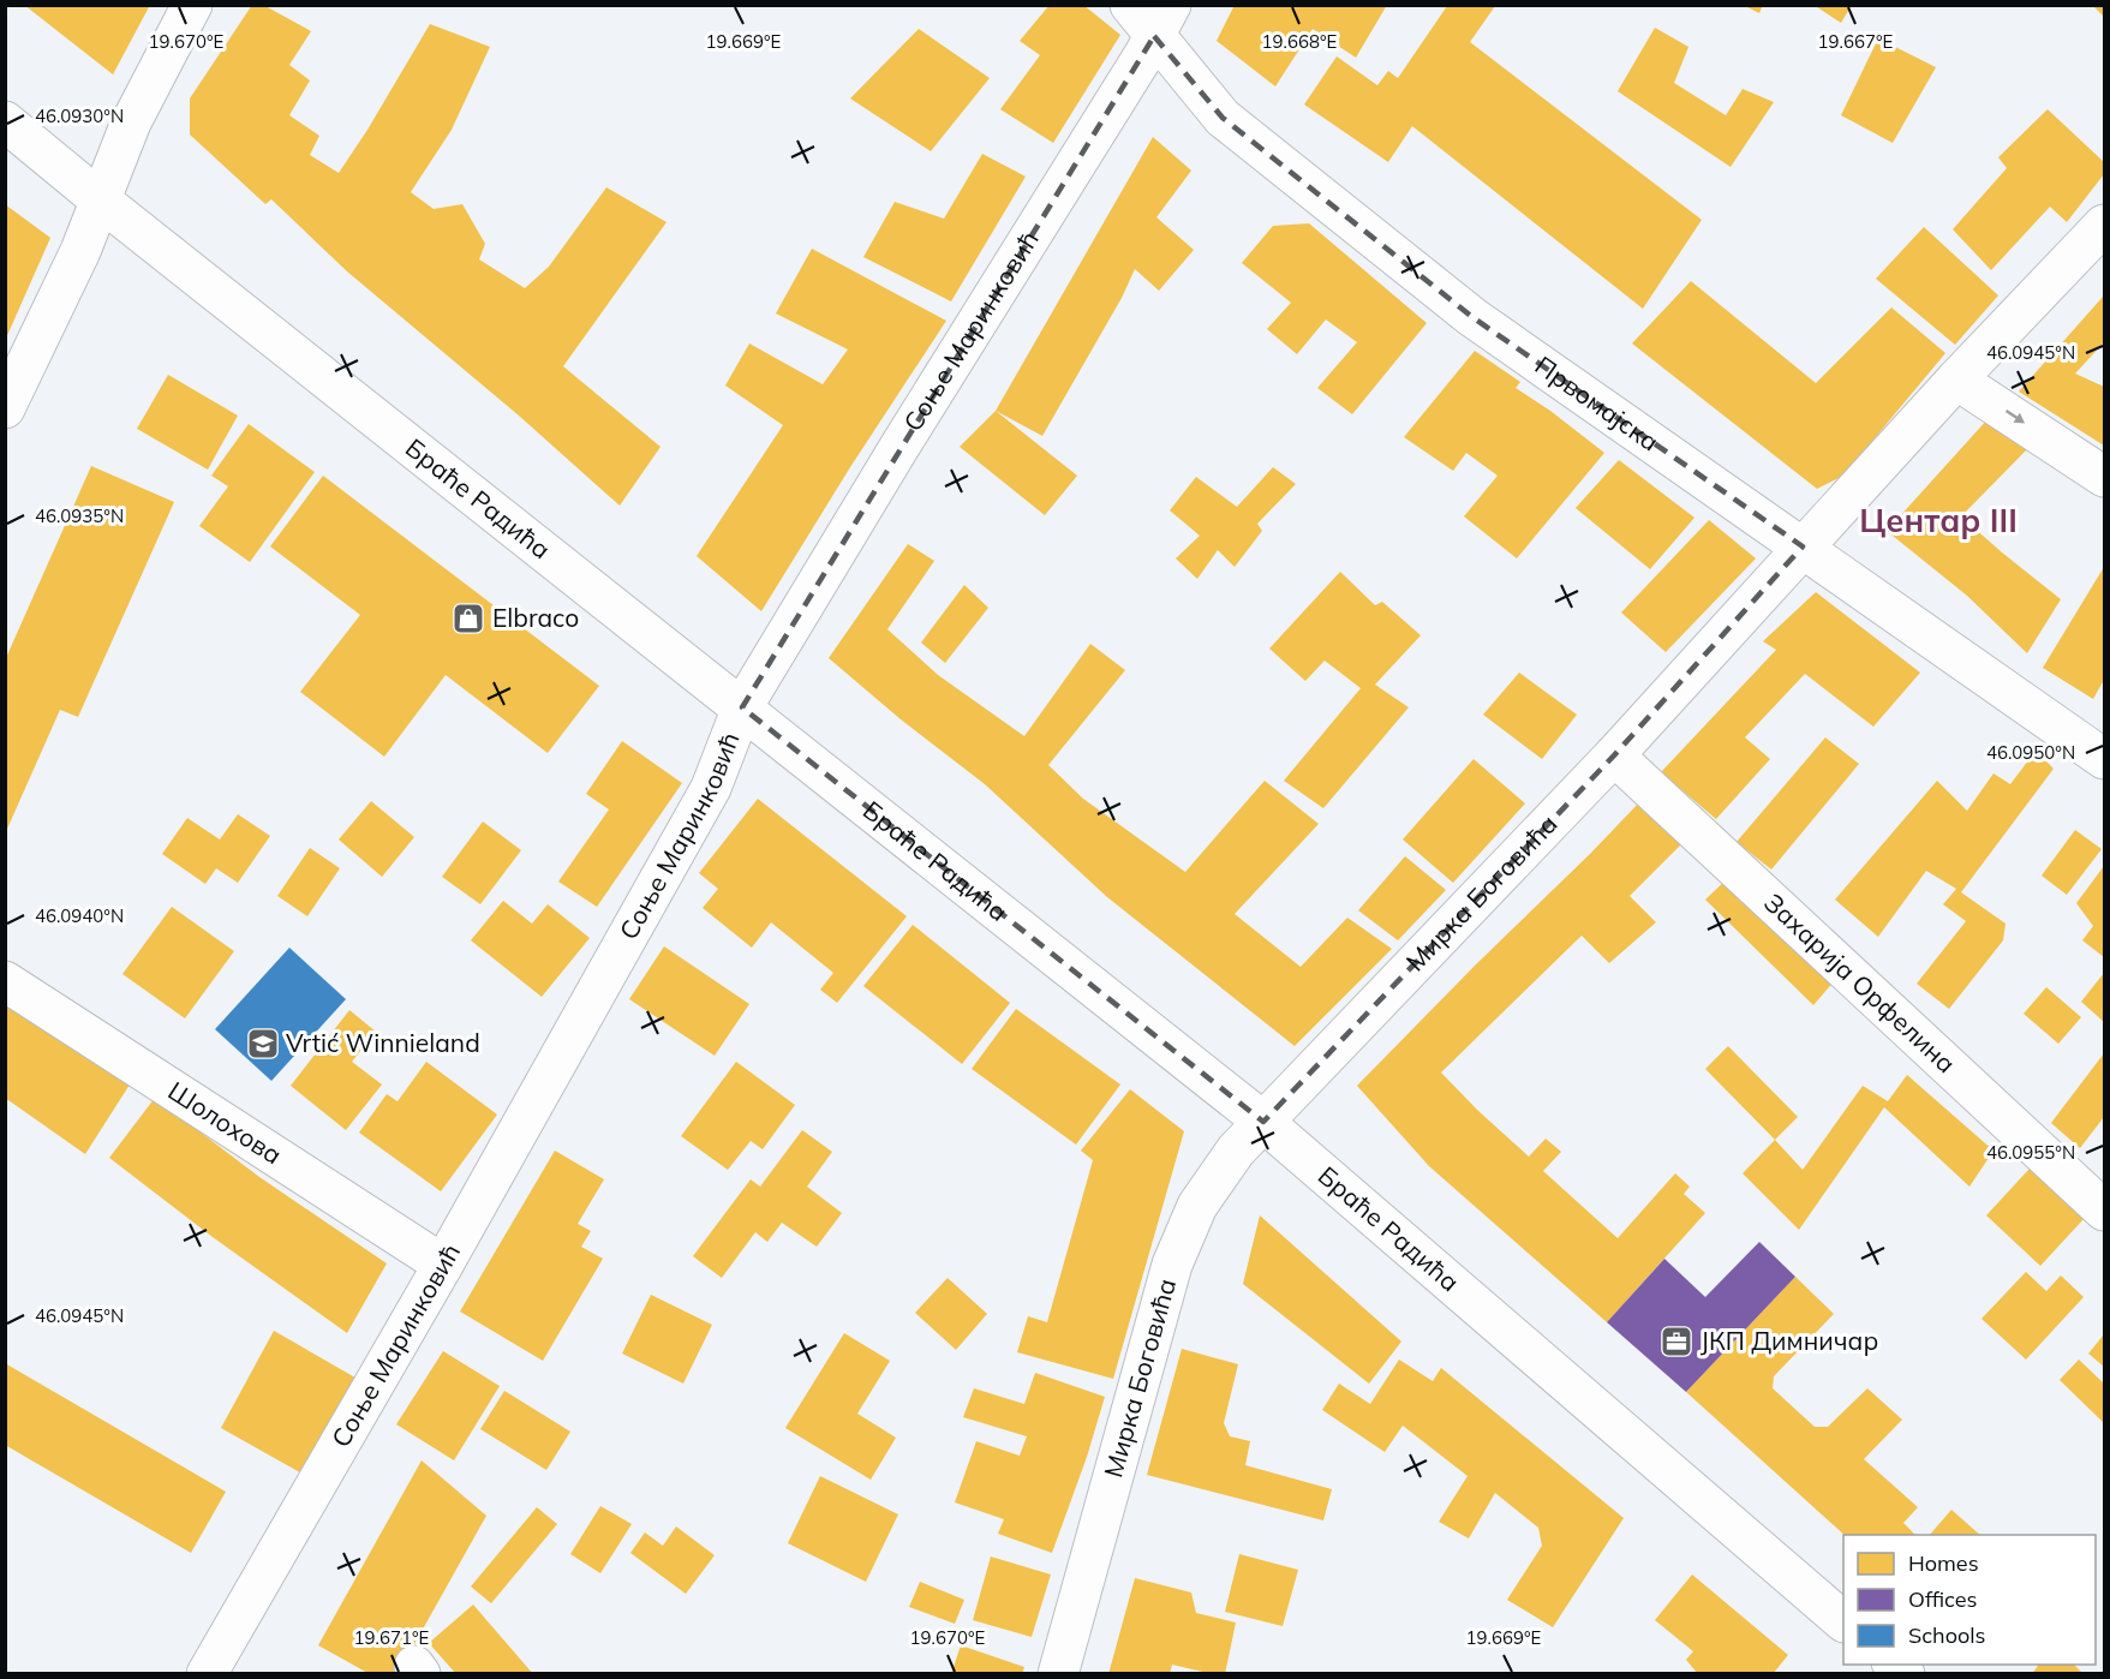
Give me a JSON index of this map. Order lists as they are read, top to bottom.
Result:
{
  "streets": {
    "street": [
      "Соње Маринковић",
      "Првомајска",
      "Браће Радића",
      "Мирка Боговића",
      "Захарија Орфелина",
      "Шолохова"
    ]
  },
  "crossings": [
    ["Соње Маринковић", "Првомајска"],
    ["Соње Маринковић", "Браће Радића"],
    ["Соње Маринковић", "Шолохова"],
    ["Првомајска", "Мирка Боговића"],
    ["Браће Радића", "Мирка Боговића"],
    ["Мирка Боговића", "Захарија Орфелина"]
  ],
  "districts": ["Центар III"],
  "places": {
    "shop": ["Elbraco"],
    "school or university": ["Vrtić Winnieland"],
    "office": ["ЈКП Димничар"]
  },
  "legend": ["Homes", "Offices", "Schools"],
  "coordinates": [
    "19.670°E",
    "19.669°E",
    "19.668°E",
    "19.667°E",
    "46.0930°N",
    "46.0945°N",
    "46.0935°N",
    "46.0950°N",
    "46.0940°N",
    "46.0955°N",
    "19.671°E"
  ]
}
